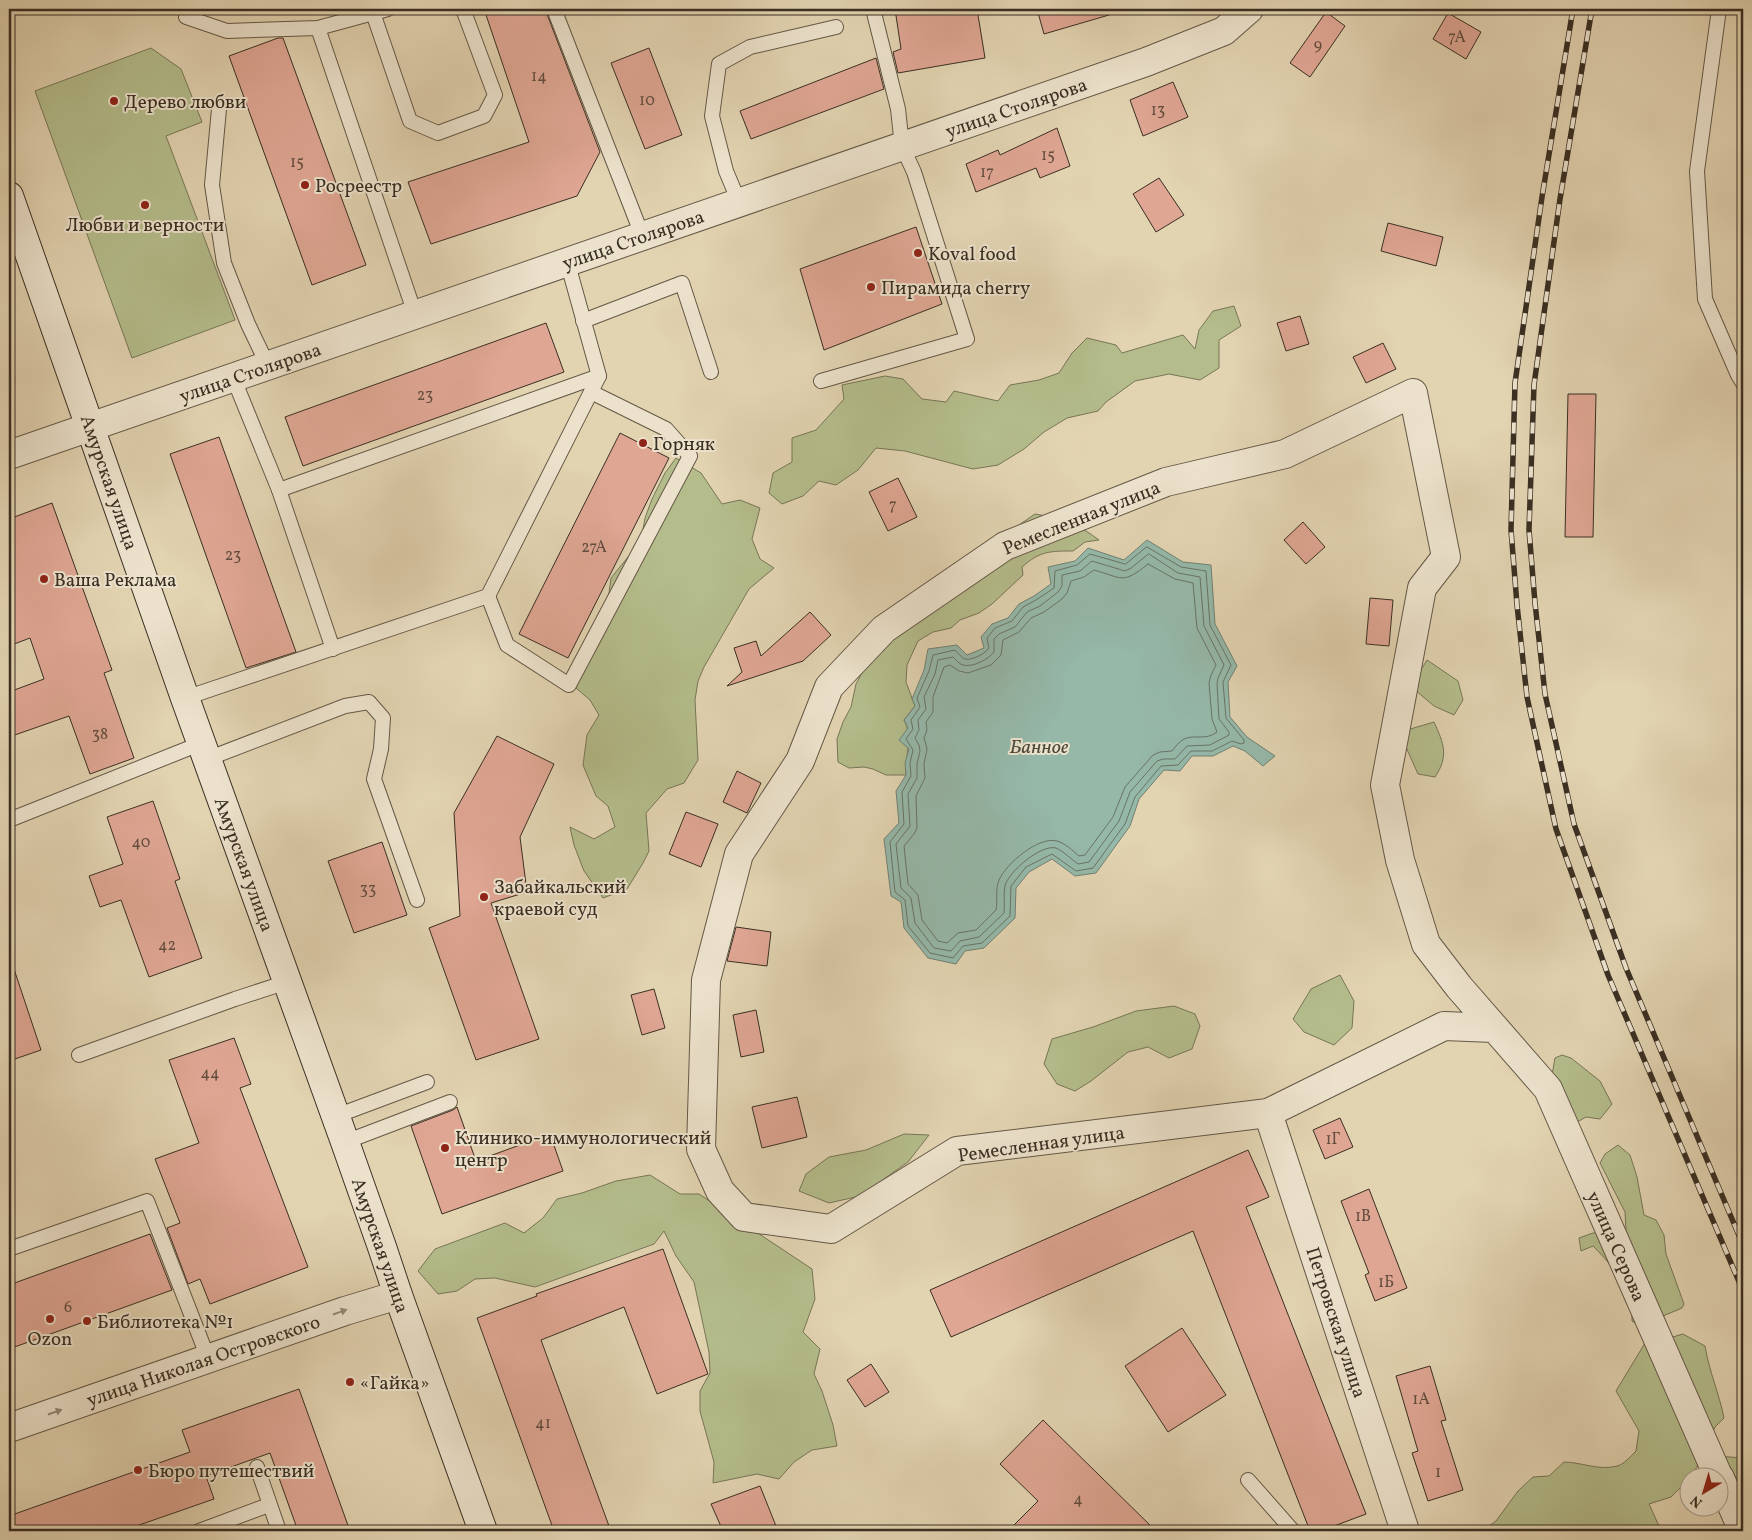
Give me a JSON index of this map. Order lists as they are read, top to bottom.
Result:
{
  "streets": {
    "street": [
      "улица Столярова",
      "Амурская улица",
      "Ремесленная улица",
      "улица Серова",
      "Петровская улица",
      "улица Николая Островского"
    ]
  },
  "crossings": [
    ["улица Столярова", "Амурская улица"],
    ["Амурская улица", "улица Николая Островского"],
    ["Ремесленная улица", "улица Серова"],
    ["Ремесленная улица", "Петровская улица"]
  ],
  "one_way": ["улица Николая Островского"],
  "water": ["Банное"],
  "places": [
    "Дерево любви",
    "Росреестр",
    "Любви и верности",
    "Koval food",
    "Пирамида cherry",
    "Горняк",
    "Ваша Реклама",
    "Забайкальский краевой суд",
    "Клинико-иммунологический центр",
    "Ozon",
    "Библиотека №1",
    "«Гайка»",
    "Бюро путешествий"
  ],
  "house_numbers": [
    "7А",
    "9",
    "14",
    "10",
    "13",
    "15",
    "15",
    "17",
    "23",
    "7",
    "27А",
    "23",
    "38",
    "40",
    "33",
    "42",
    "44",
    "1Г",
    "1В",
    "1Б",
    "6",
    "1А",
    "41",
    "1",
    "4"
  ],
  "north": "bottom left"
}
